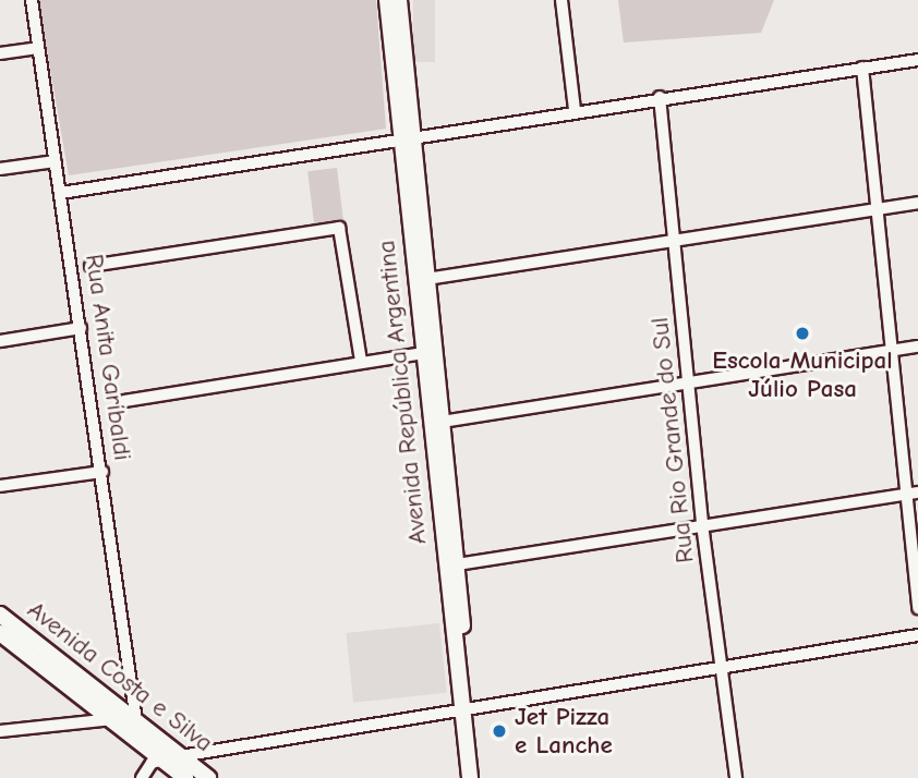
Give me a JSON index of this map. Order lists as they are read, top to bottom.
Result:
{
  "streets": {
    "main road": ["Avenida República Argentina", "Avenida Costa e Silva"],
    "street": ["Rua Anita Garibaldi", "Rua Rio Grande do Sul"]
  },
  "crossings": [
    ["Rua Anita Garibaldi", "Avenida Costa e Silva"]
  ],
  "places": ["Escola Municipal Júlio Pasa", "Jet Pizza e Lanche"]
}
